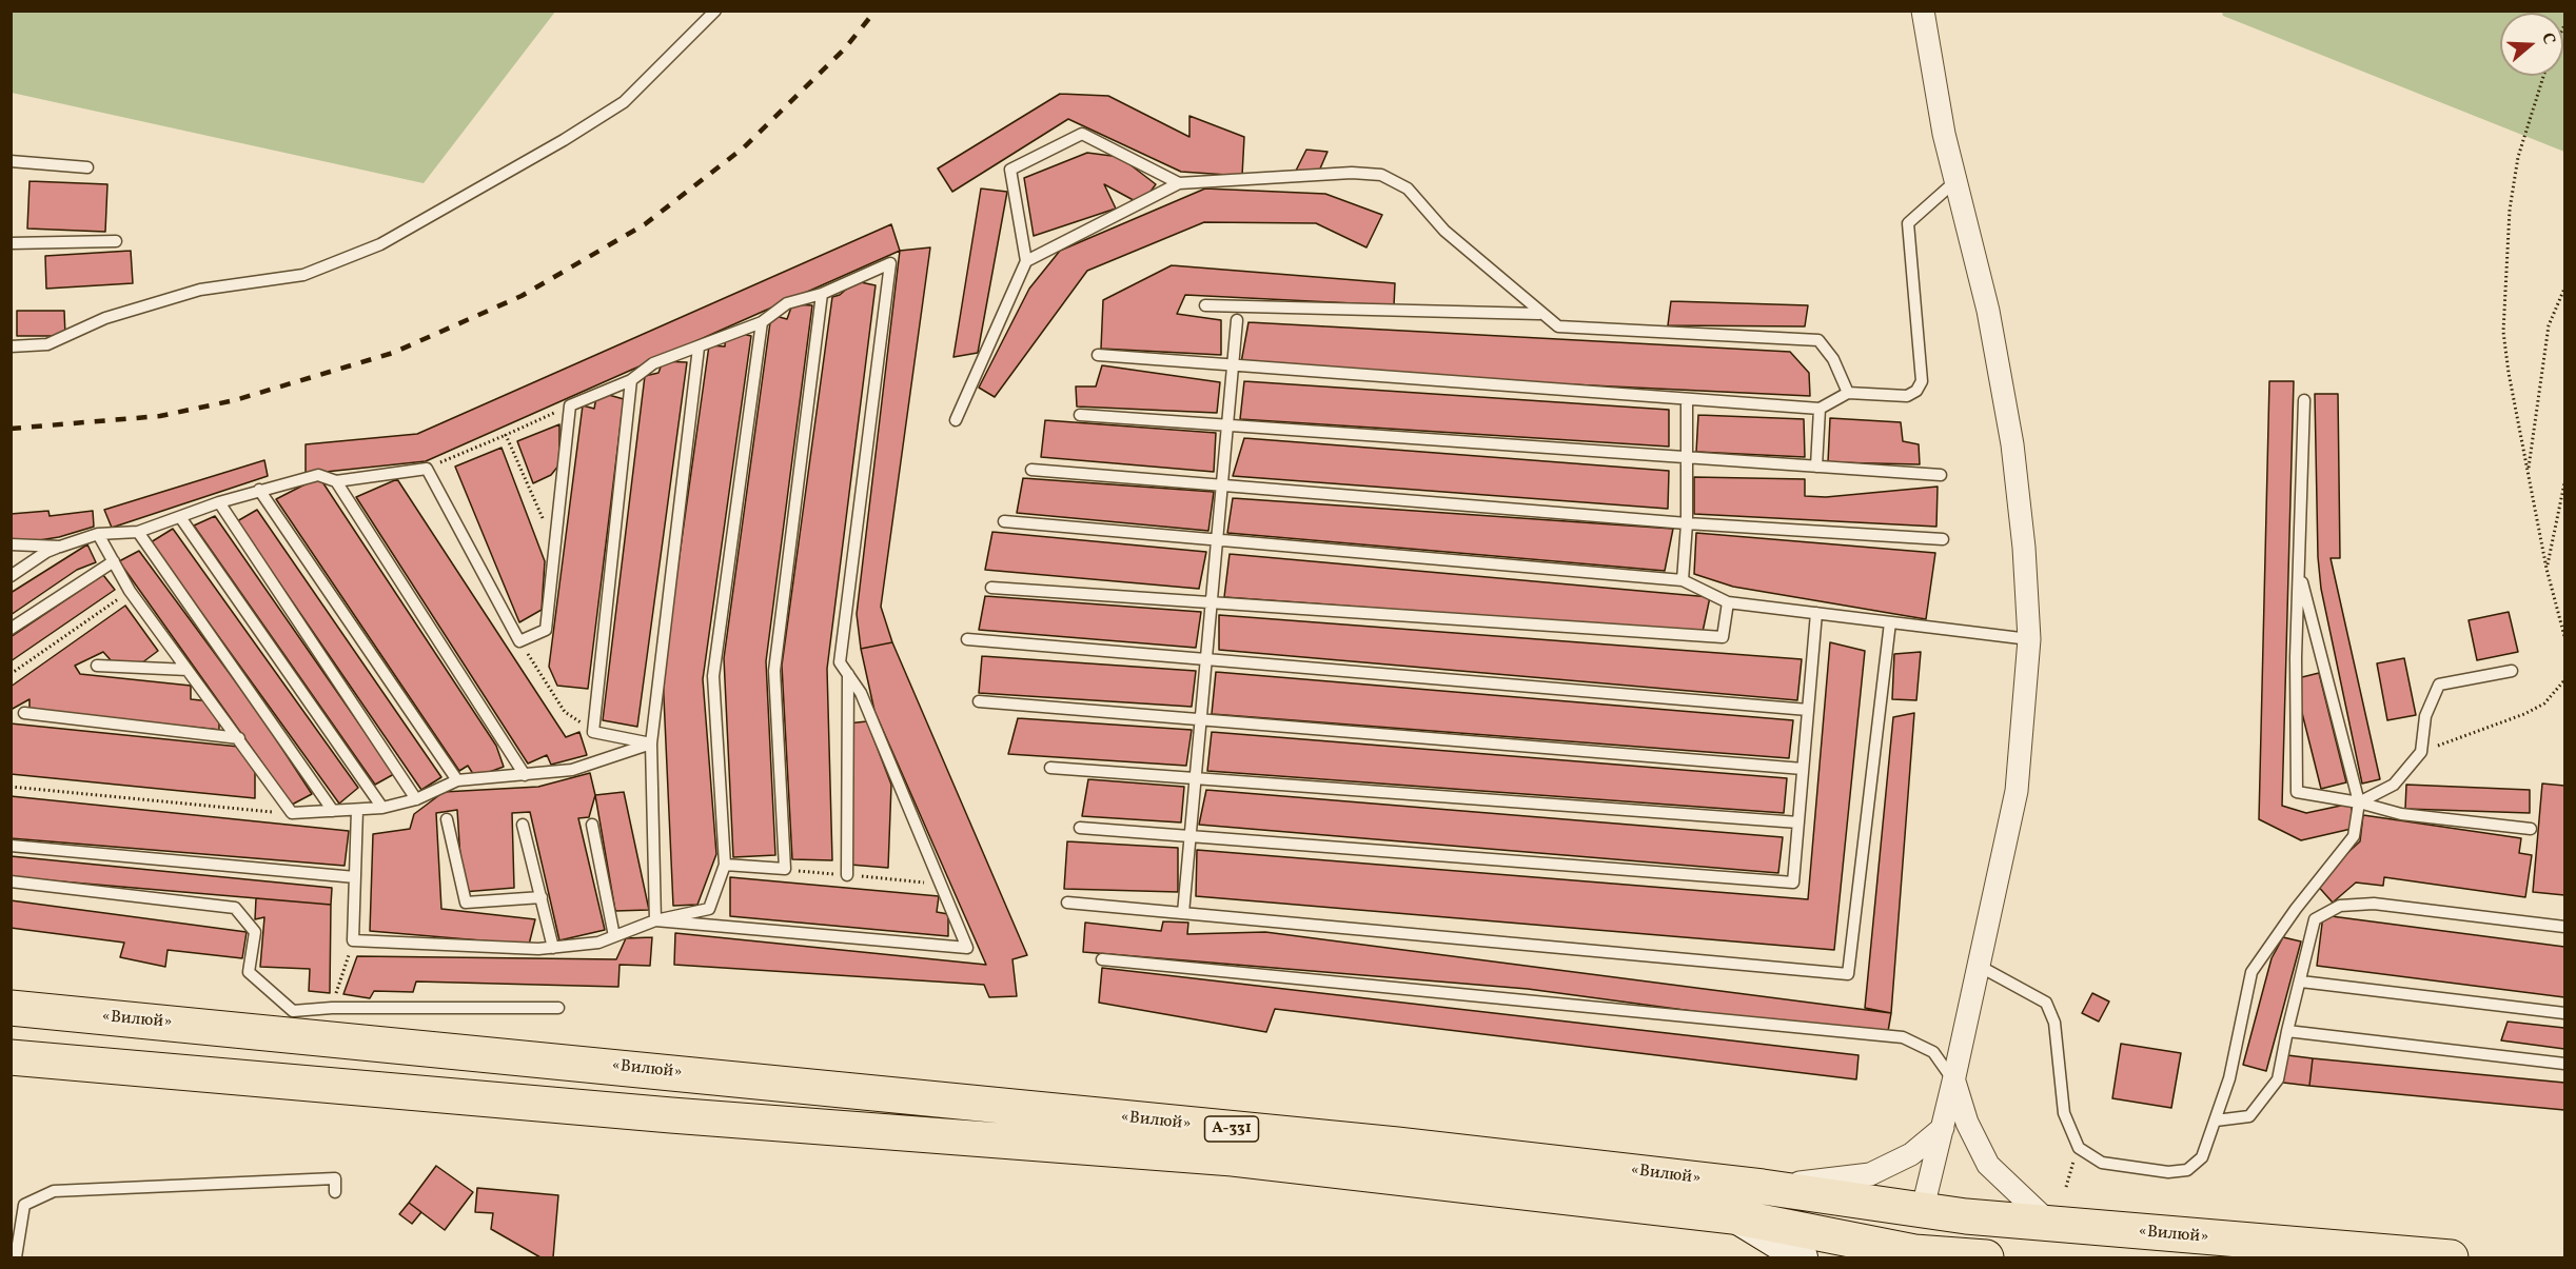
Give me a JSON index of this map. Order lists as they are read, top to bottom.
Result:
{
  "streets": {
    "highway": ["«Вилюй»", "А-331"]
  },
  "north": "right"
}
